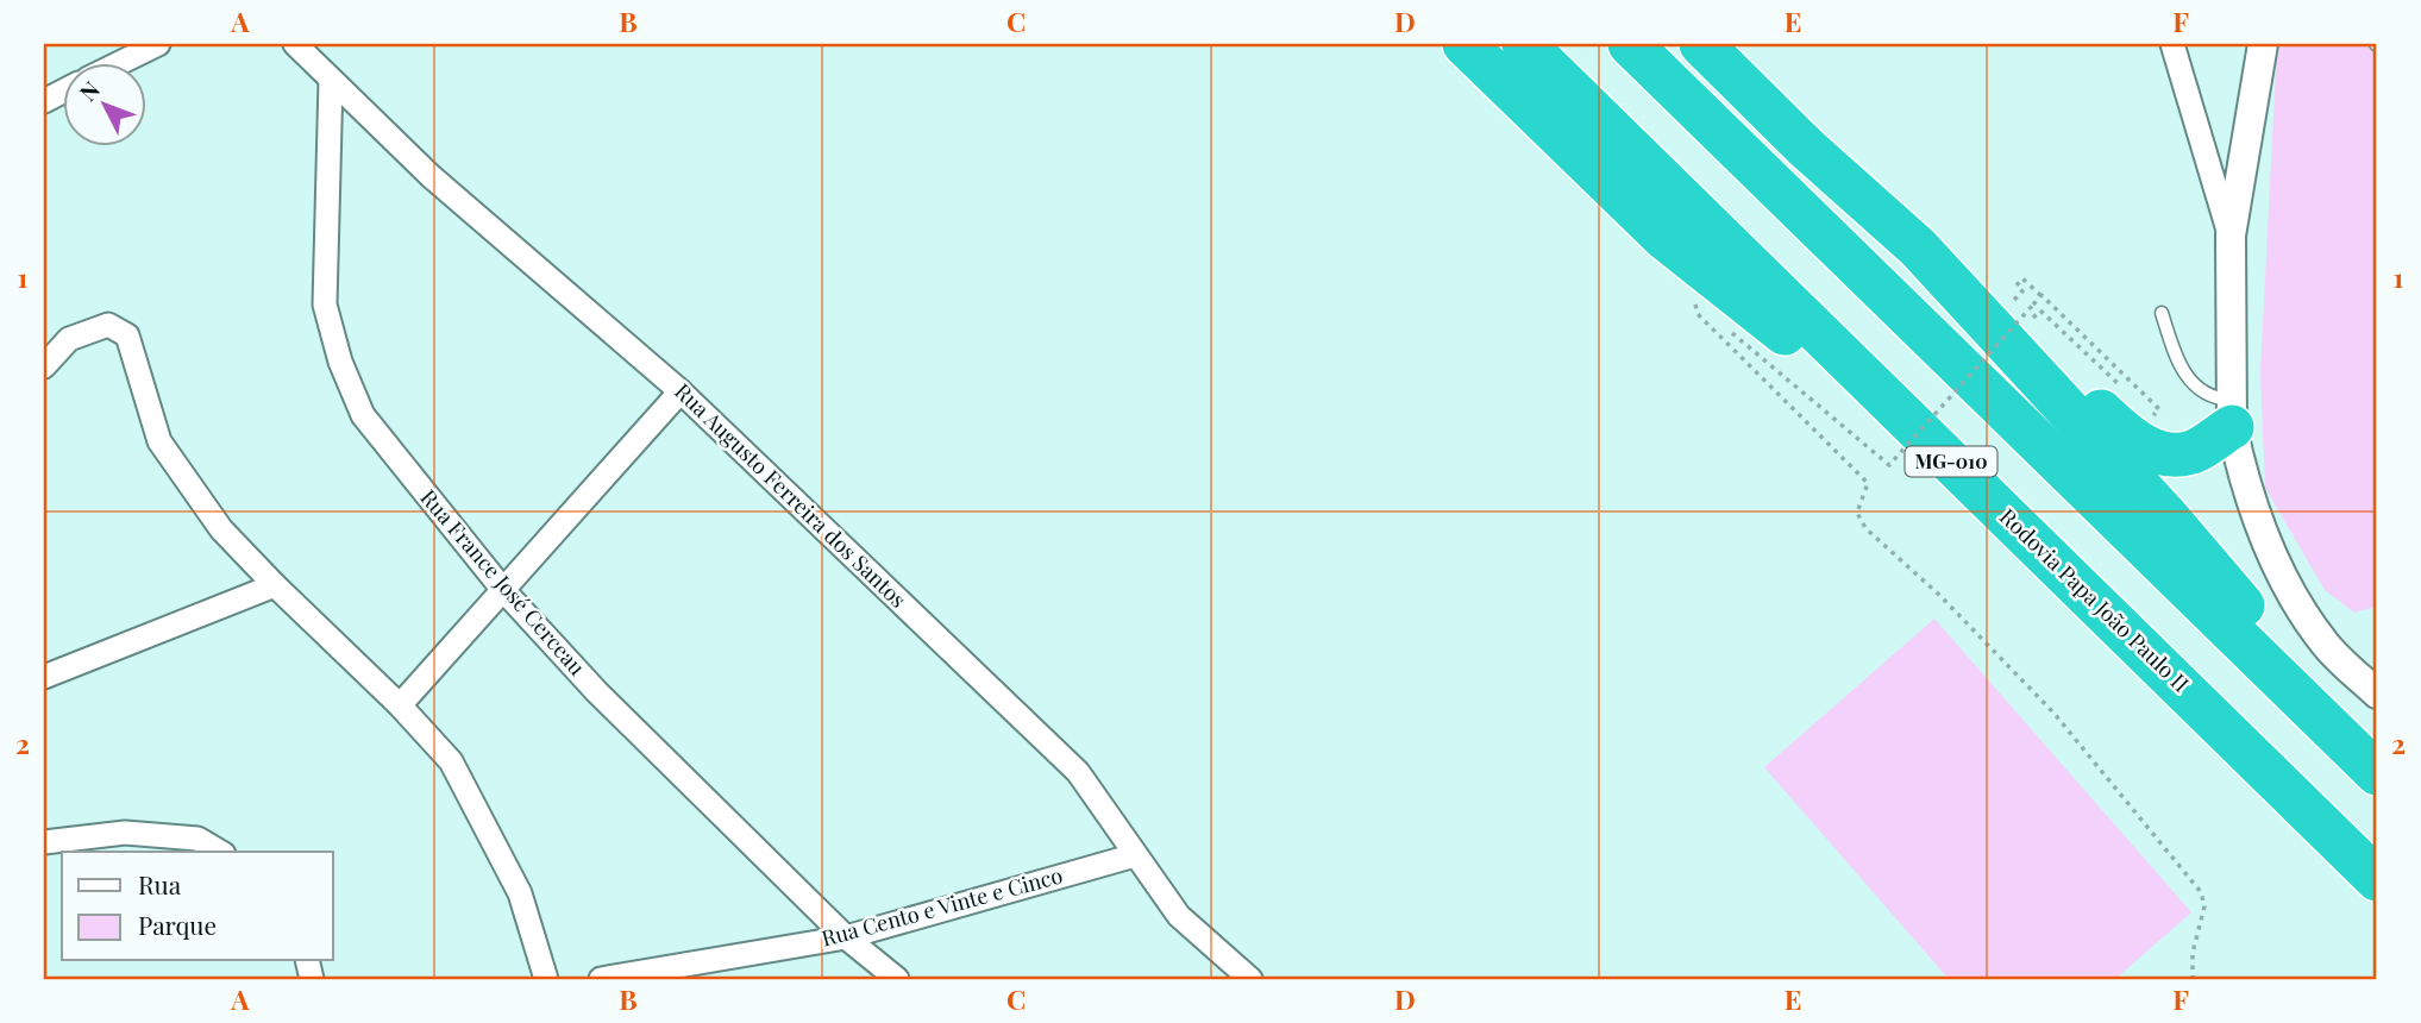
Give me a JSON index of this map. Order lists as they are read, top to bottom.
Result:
{
  "streets": {
    "highway": ["MG-010", "Rodovia Papa João Paulo II"],
    "street": ["Rua Augusto Ferreira dos Santos", "Rua France José Cerceau", "Rua Cento e Vinte e Cinco"]
  },
  "crossings": [
    ["Rua Augusto Ferreira dos Santos", "Rua France José Cerceau"],
    ["Rua Augusto Ferreira dos Santos", "Rua Cento e Vinte e Cinco"],
    ["Rua France José Cerceau", "Rua Cento e Vinte e Cinco"]
  ],
  "legend": ["Rua", "Parque"],
  "north": "top left",
  "grid": {
    "columns": [
      "A",
      "B",
      "C",
      "D",
      "E",
      "F"
    ],
    "rows": ["1", "2"]
  }
}
